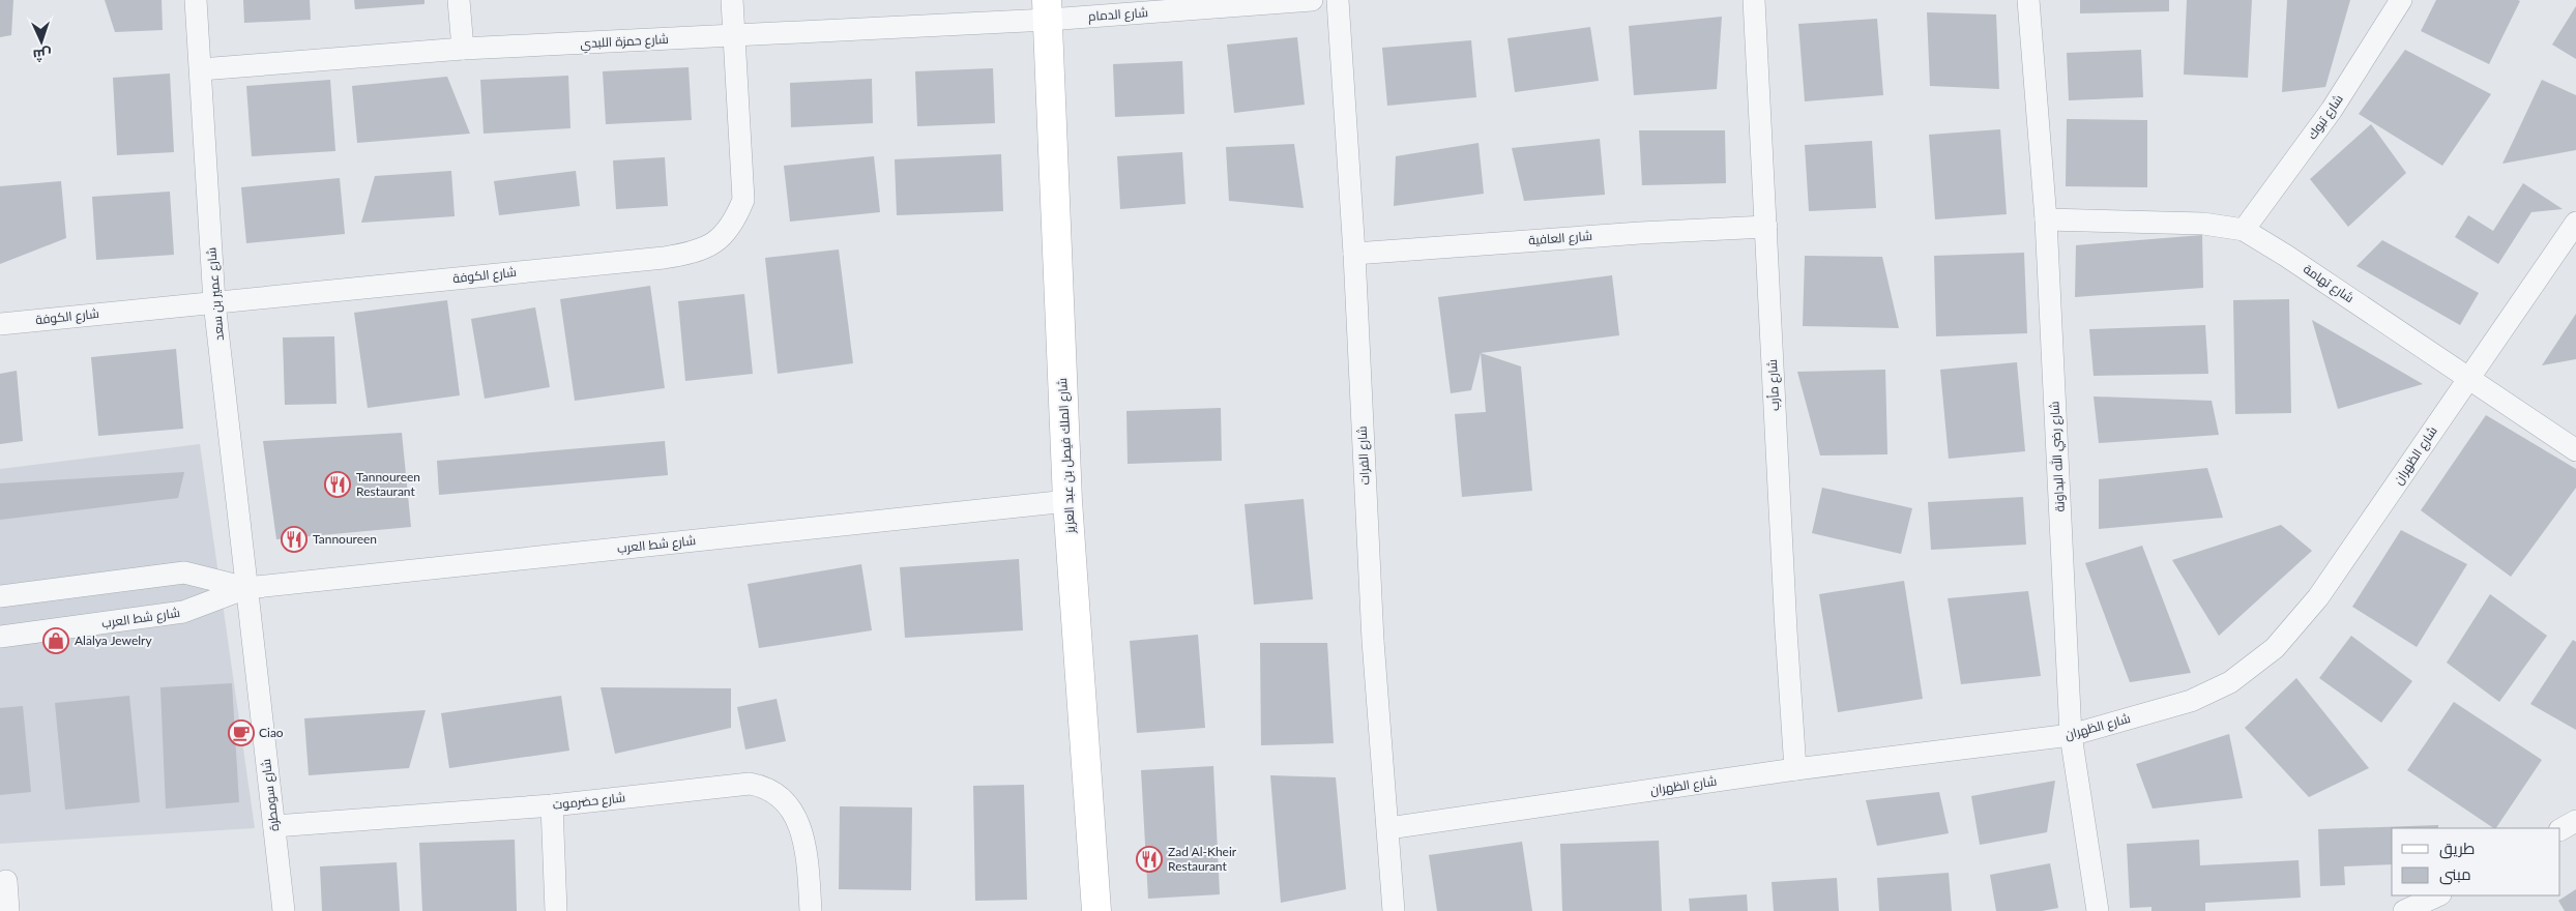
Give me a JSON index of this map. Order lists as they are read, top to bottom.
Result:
{
  "streets": {
    "main road": ["شارع الملك فيصل بن عبد العزيز"],
    "street": [
      "شارع الدمام",
      "شارع حمزة اللبدي",
      "شارع تبوك",
      "شارع العافية",
      "شارع الكوفة",
      "شارع تهامة",
      "شارع عمير بن سعد",
      "شارع مأرب",
      "شارع الفرات",
      "شارع الظهران",
      "شارع رضي الله البداونة",
      "شارع شط العرب",
      "شارع سومطرة",
      "شارع حضرموت"
    ]
  },
  "crossings": [
    ["شارع الدمام", "شارع حمزة اللبدي"],
    ["شارع الدمام", "شارع الملك فيصل بن عبد العزيز"],
    ["شارع حمزة اللبدي", "شارع الكوفة"],
    ["شارع حمزة اللبدي", "شارع عمير بن سعد"],
    ["شارع حمزة اللبدي", "شارع الملك فيصل بن عبد العزيز"],
    ["شارع تبوك", "شارع تهامة"],
    ["شارع العافية", "شارع مأرب"],
    ["شارع العافية", "شارع الفرات"],
    ["شارع الكوفة", "شارع عمير بن سعد"],
    ["شارع تهامة", "شارع الظهران"],
    ["شارع تهامة", "شارع رضي الله البداونة"],
    ["شارع عمير بن سعد", "شارع شط العرب"],
    ["شارع عمير بن سعد", "شارع سومطرة"],
    ["شارع مأرب", "شارع الظهران"],
    ["شارع الملك فيصل بن عبد العزيز", "شارع شط العرب"],
    ["شارع الفرات", "شارع الظهران"],
    ["شارع الظهران", "شارع رضي الله البداونة"],
    ["شارع شط العرب", "شارع سومطرة"],
    ["شارع سومطرة", "شارع حضرموت"]
  ],
  "places": {
    "restaurant": ["Tannoureen Restaurant", "Tannoureen", "Zad Al-Kheir Restaurant"],
    "shop": ["Alalya Jewelry"],
    "cafe": ["Ciao"]
  },
  "legend": ["طريق", "مبنى"],
  "north": "bottom"
}
